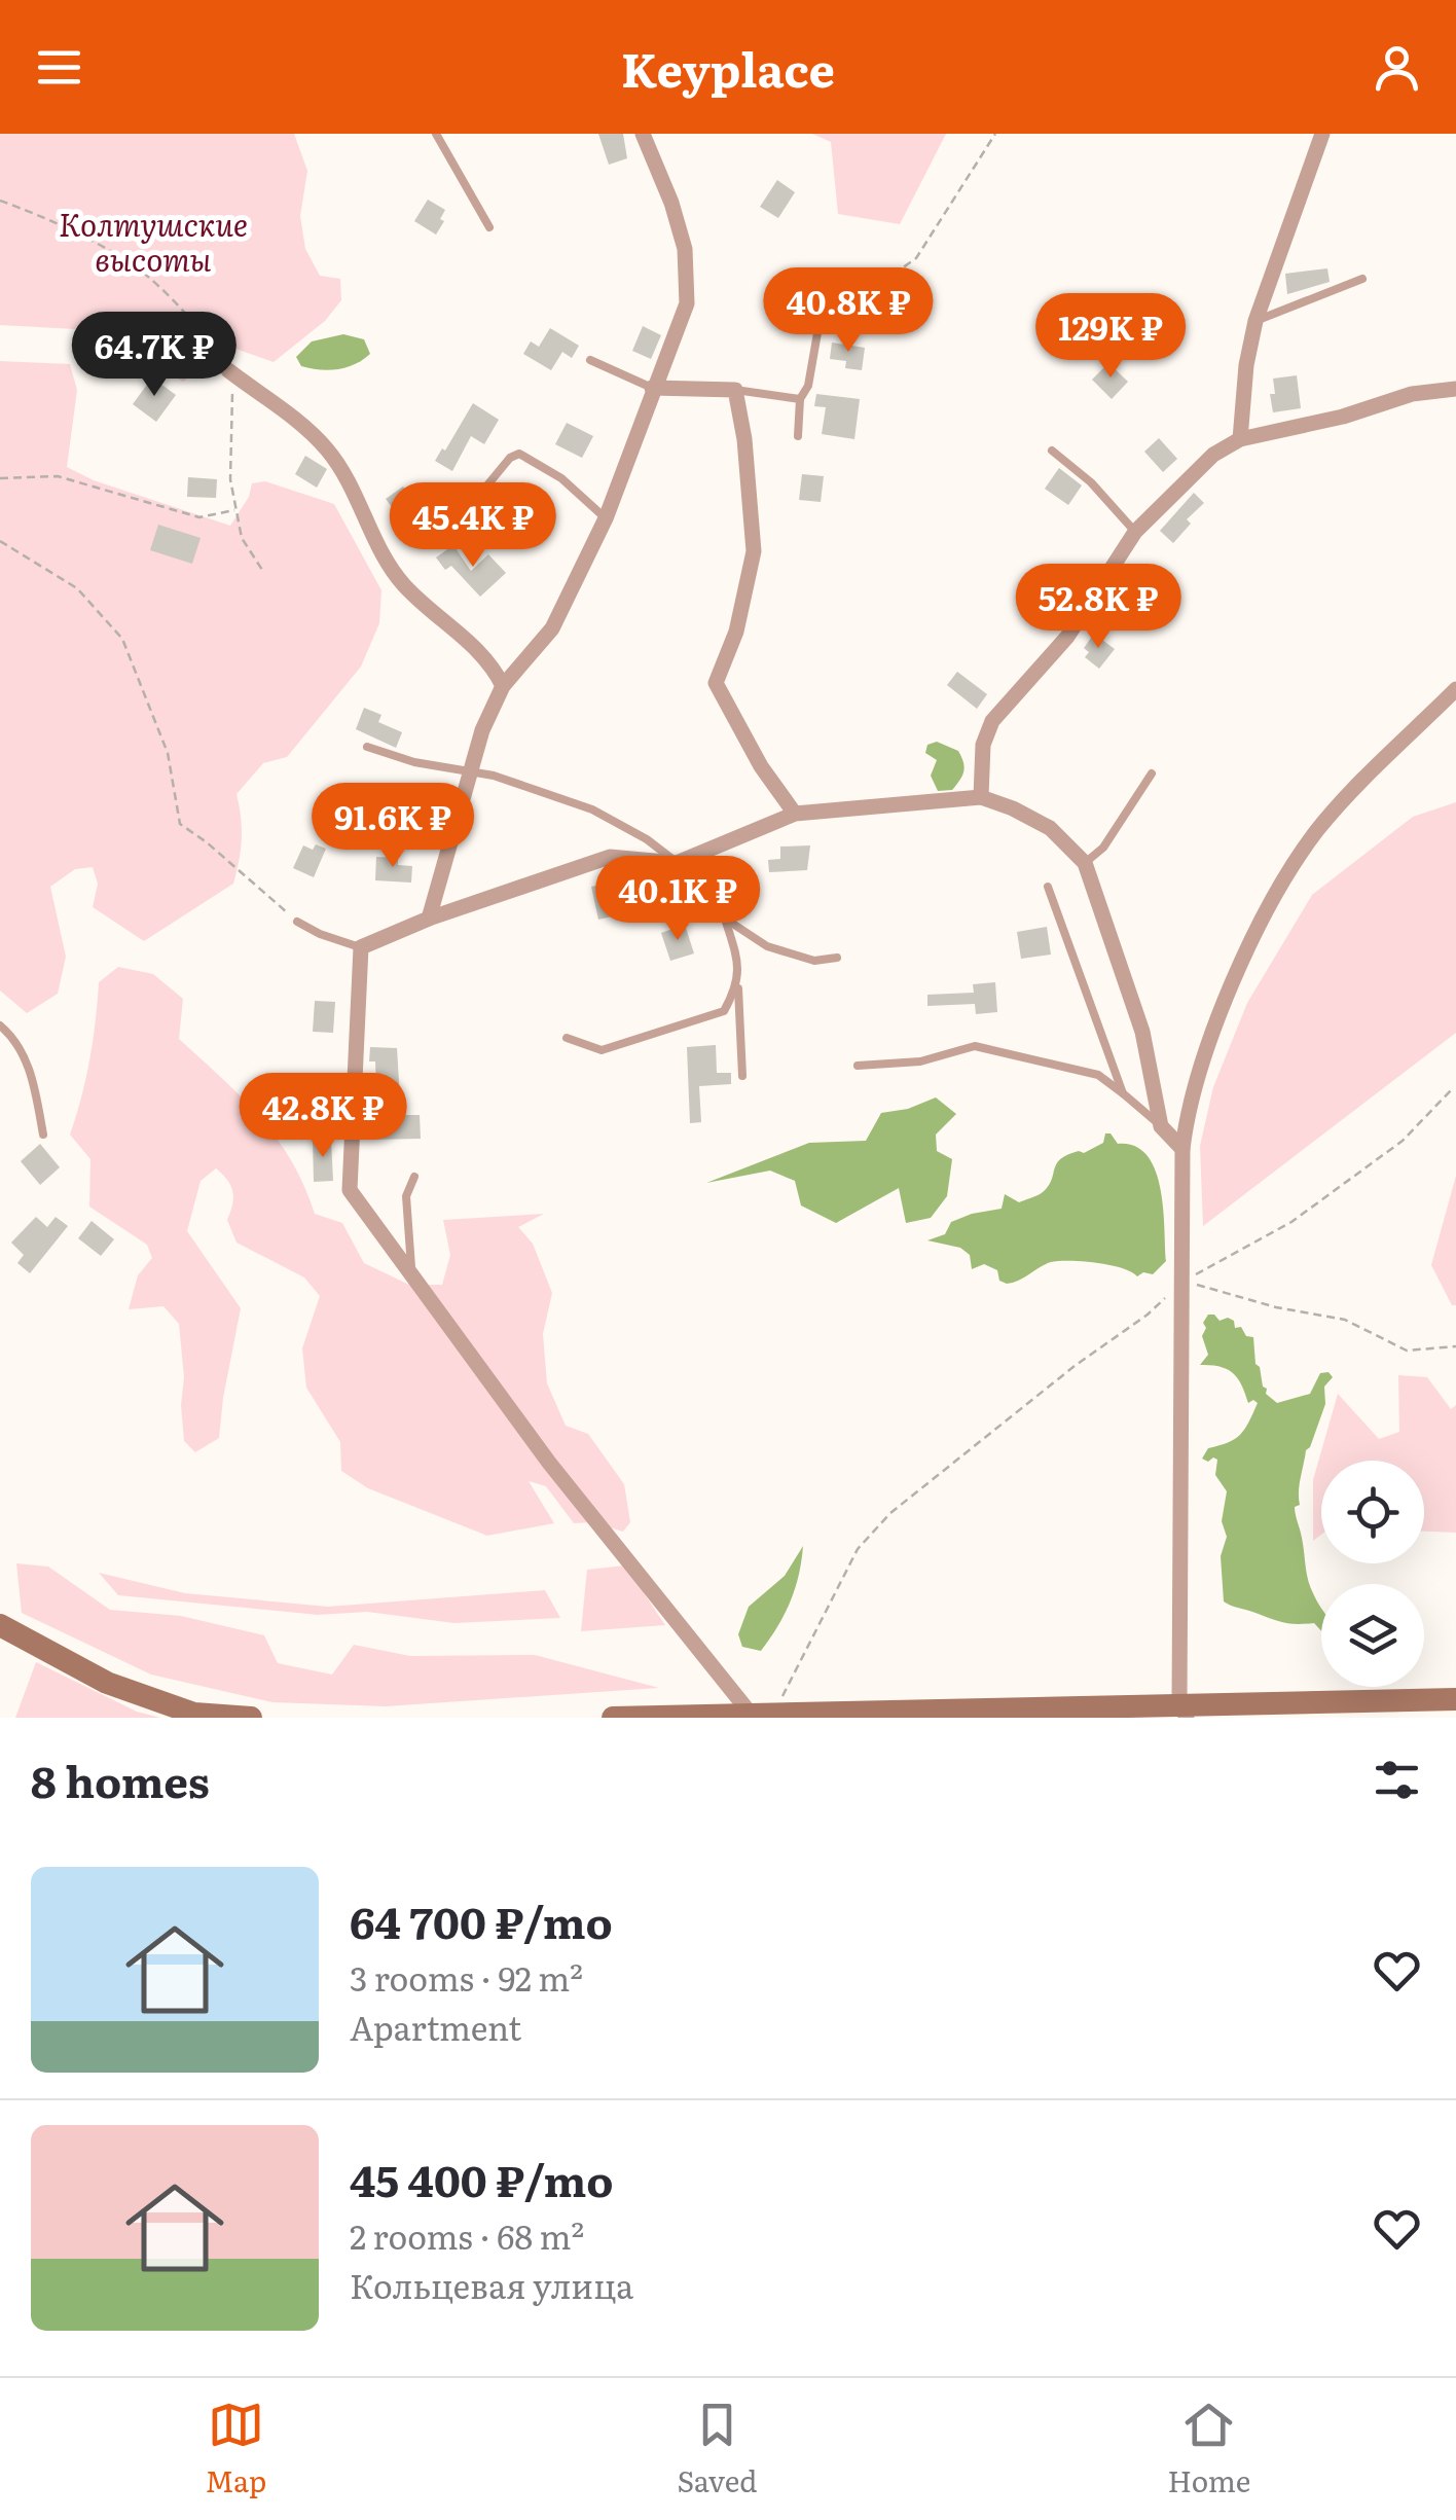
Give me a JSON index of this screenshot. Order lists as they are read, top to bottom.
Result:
{
  "parks": ["Колтушские высоты"],
  "page": {
    "header": "Keyplace",
    "price": [
      "40.8K ₽",
      "129K ₽",
      "64.7K ₽",
      "45.4K ₽",
      "52.8K ₽",
      "91.6K ₽",
      "40.1K ₽",
      "42.8K ₽"
    ],
    "heading": "8 homes",
    "list": [
      {
        "name": "64 700 ₽/mo",
        "note": "3 rooms · 92 m² · Apartment"
      },
      {
        "name": "45 400 ₽/mo",
        "note": "2 rooms · 68 m² · Кольцевая улица"
      }
    ],
    "tabs": ["Map", "Saved", "Home"]
  }
}
